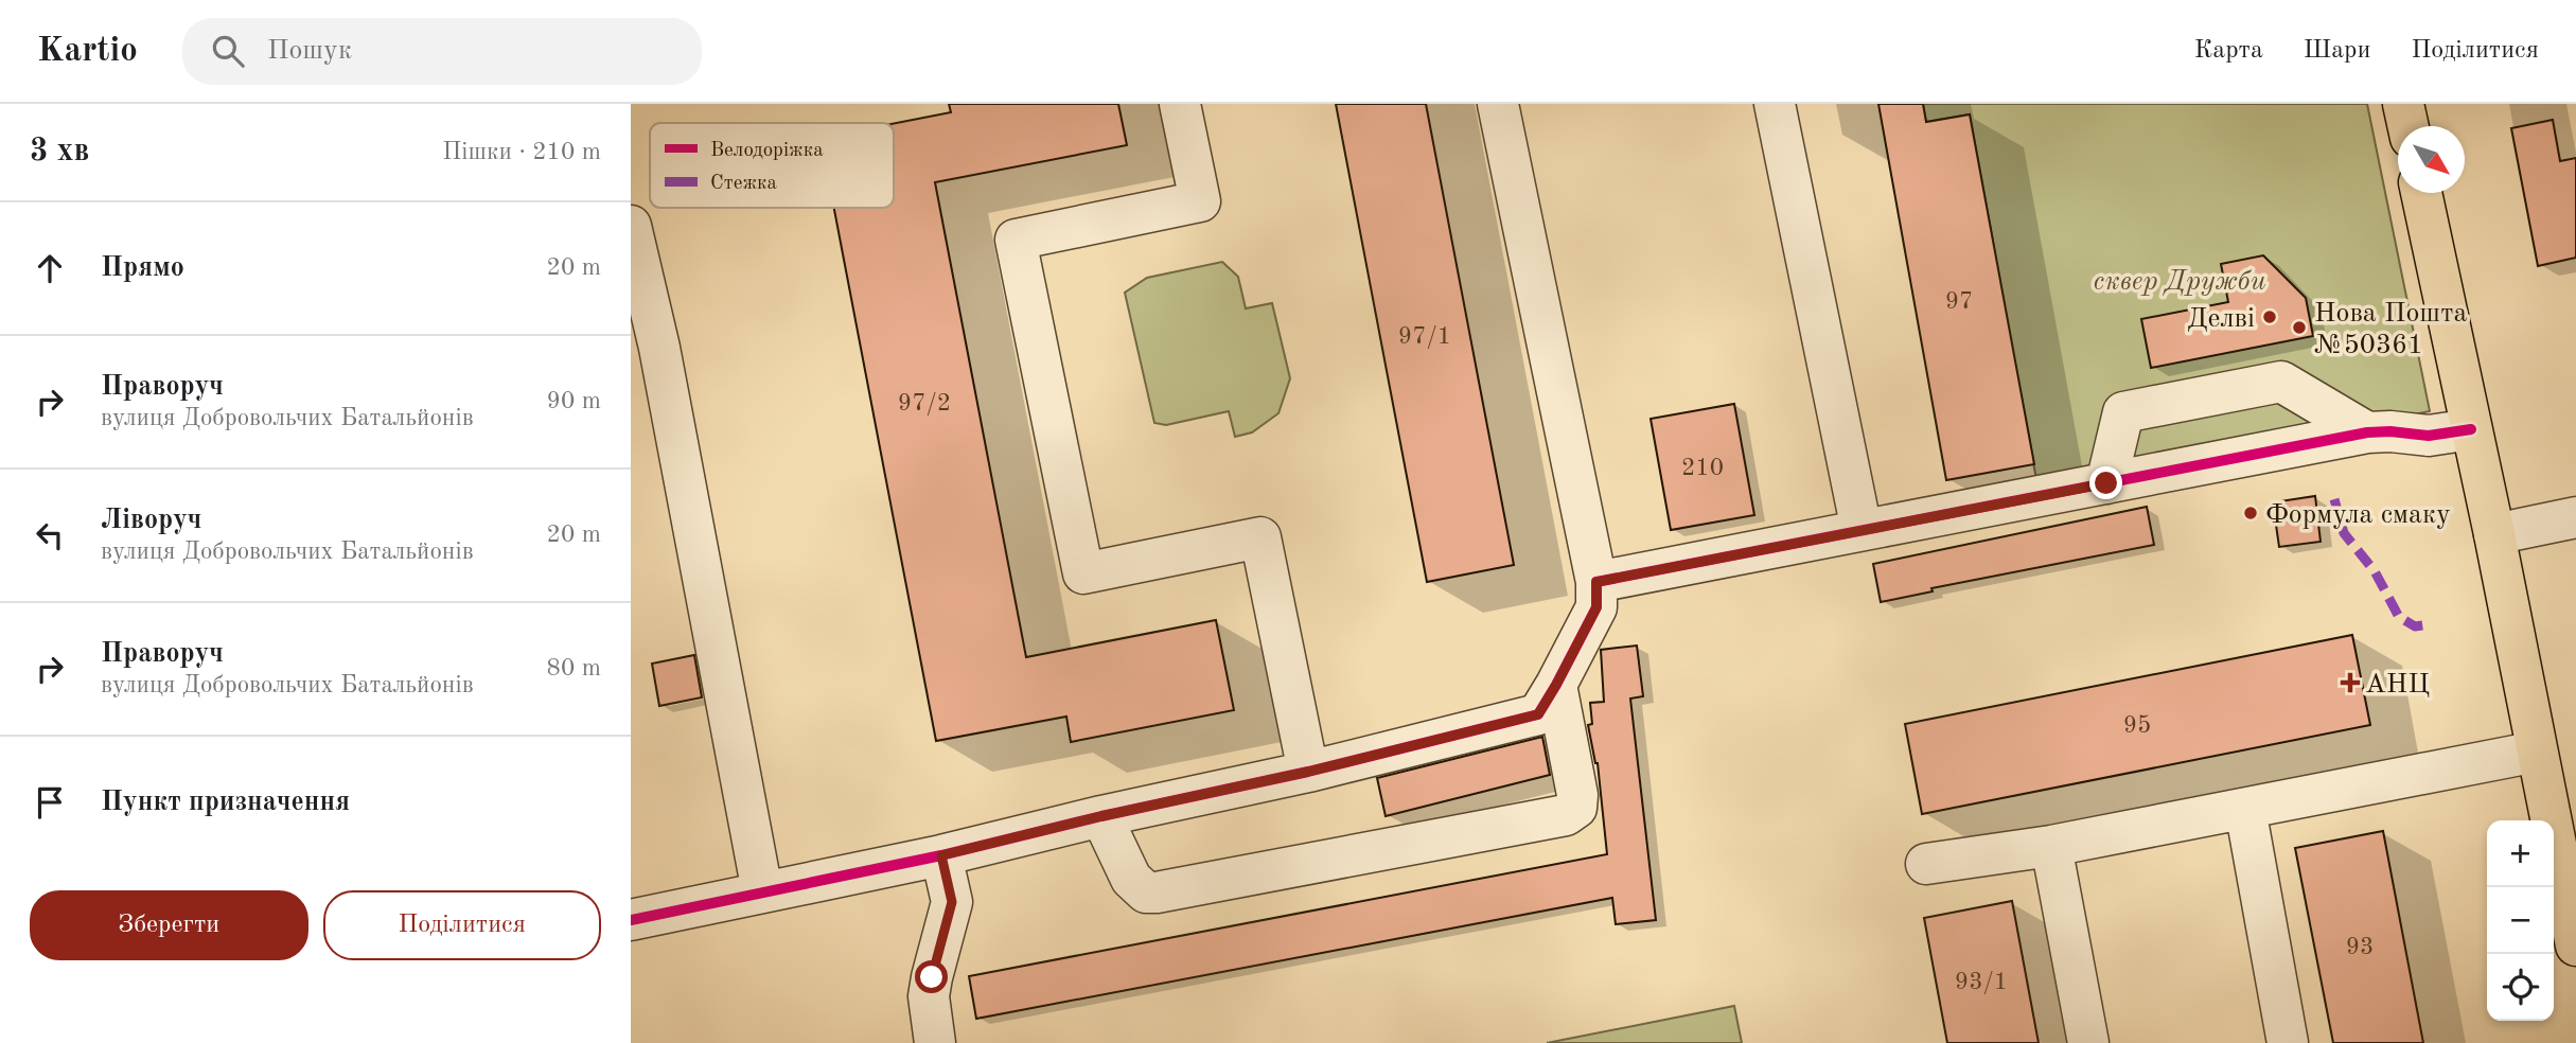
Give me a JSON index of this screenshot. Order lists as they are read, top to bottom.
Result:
{
  "parks": ["сквер Дружби"],
  "places": {
    "other": ["Делві", "Нова Пошта №50361", "Формула смаку"],
    "health": ["АНЦ"]
  },
  "house_numbers": [
    "97",
    "97/1",
    "97/2",
    "210",
    "95",
    "93",
    "93/1"
  ],
  "legend": ["Велодоріжка", "Стежка"],
  "north": "bottom right",
  "page": {
    "header": "Kartio",
    "search": "Пошук",
    "nav": ["Карта", "Шари", "Поділитися"],
    "heading": ["3 хв", "Пішки · 210 m"],
    "list": [
      ["Прямо", "20 m"],
      ["Праворуч", "вулиця Добровольчих Батальйонів", "90 m"],
      ["Ліворуч", "вулиця Добровольчих Батальйонів", "20 m"],
      ["Праворуч", "вулиця Добровольчих Батальйонів", "80 m"],
      "Пункт призначення"
    ],
    "map_buttons": ["+", "−"],
    "buttons": ["Зберегти", "Поділитися"]
  }
}
